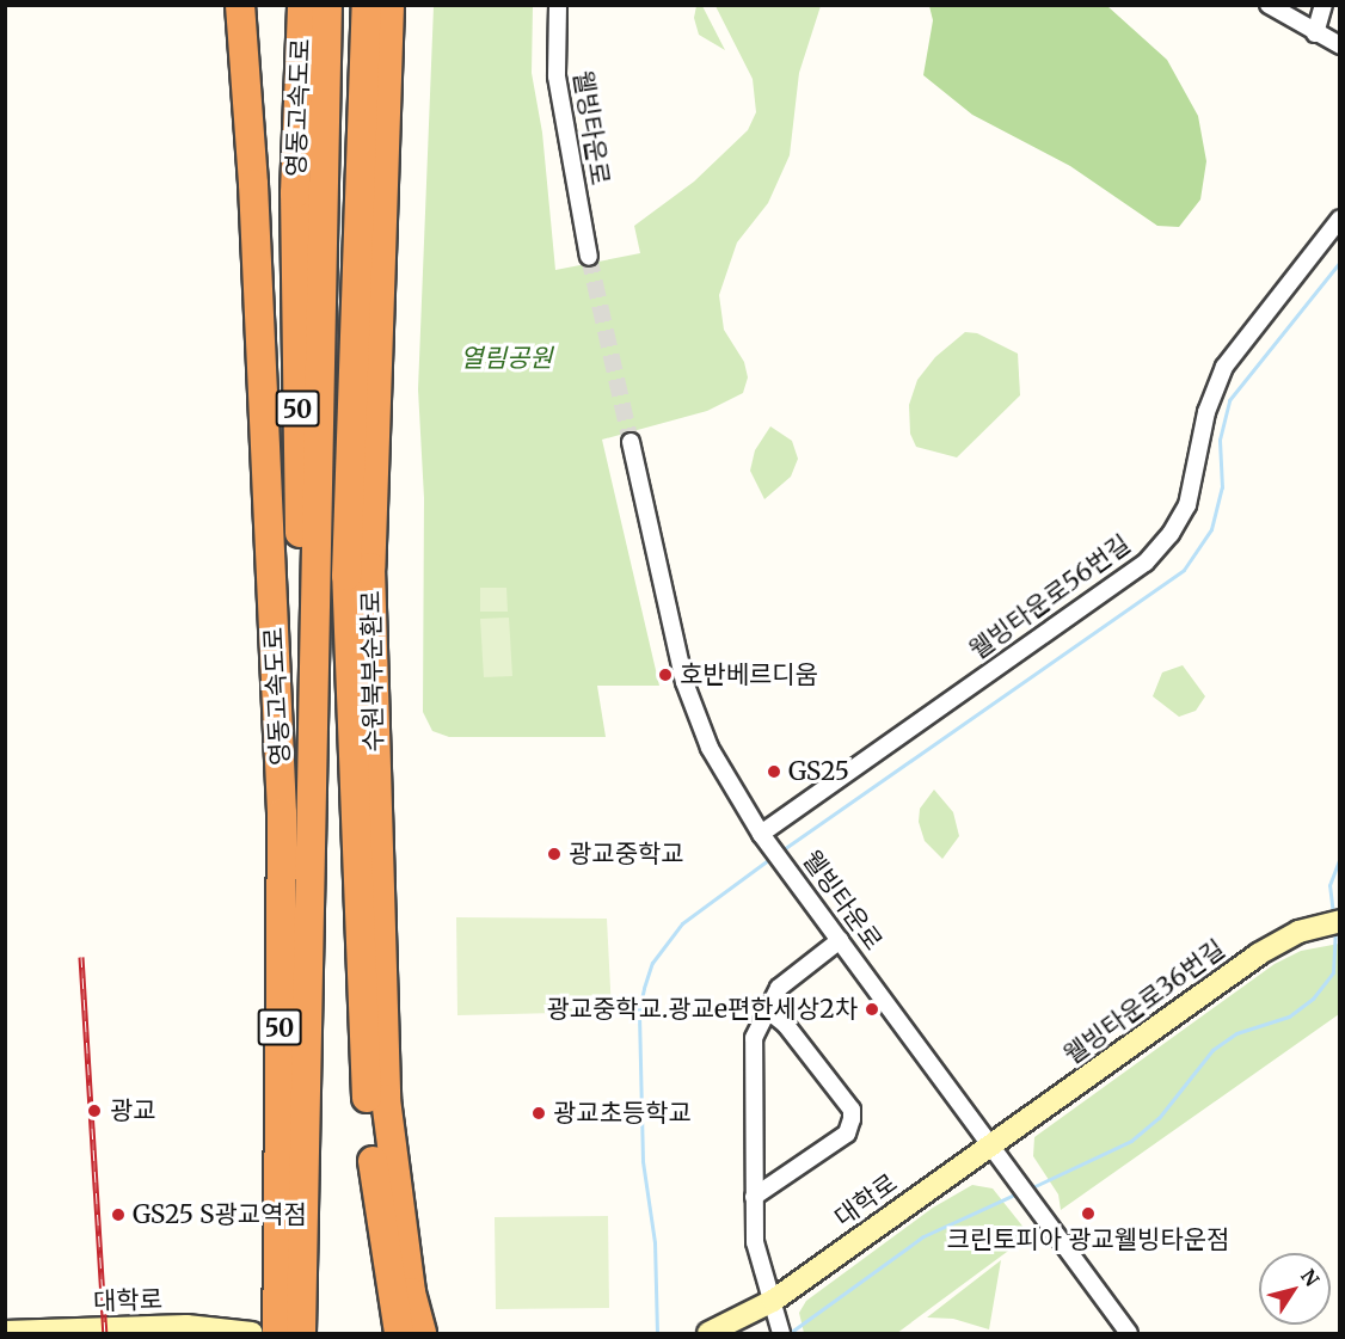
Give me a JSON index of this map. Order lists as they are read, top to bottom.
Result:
{
  "streets": {
    "highway": ["영동고속도로", "50", "수원북부순환로"],
    "street": [
      "웰빙타운로",
      "웰빙타운로56번길",
      "웰빙타운로36번길",
      "대학로"
    ]
  },
  "crossings": [
    ["웰빙타운로", "웰빙타운로56번길"],
    ["웰빙타운로", "웰빙타운로36번길"],
    ["웰빙타운로", "대학로"],
    ["웰빙타운로36번길", "대학로"]
  ],
  "parks": ["열림공원"],
  "places": [
    "호반베르디움",
    "GS25",
    "광교중학교",
    "광교중학교.광교e편한세상2차",
    "광교",
    "광교초등학교",
    "크린토피아 광교웰빙타운점",
    "GS25 S광교역점"
  ],
  "north": "top right"
}
